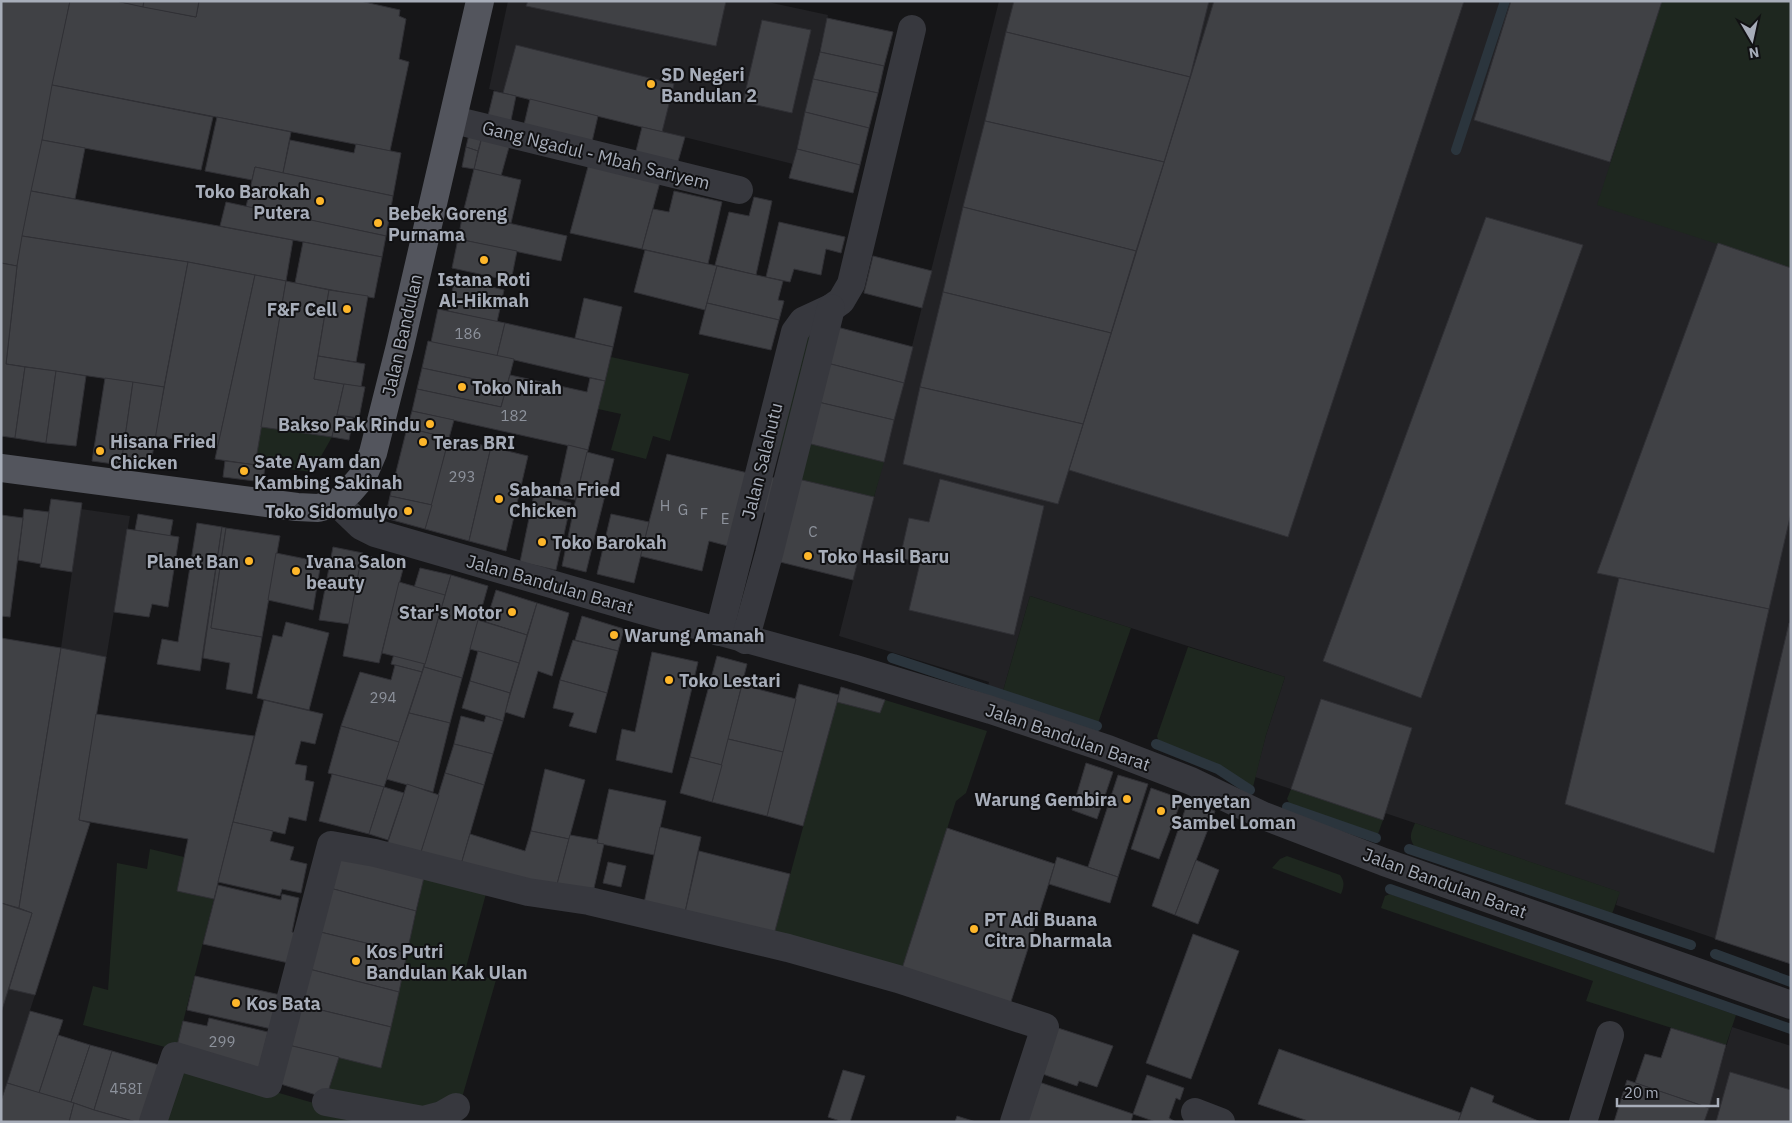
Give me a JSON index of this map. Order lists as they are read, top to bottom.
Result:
{
  "streets": {
    "main road": ["Jalan Bandulan"],
    "street": ["Gang Ngadul - Mbah Sariyem", "Jalan Salahutu", "Jalan Bandulan Barat"]
  },
  "crossings": [
    ["Gang Ngadul - Mbah Sariyem", "Jalan Bandulan"],
    ["Jalan Bandulan", "Jalan Bandulan Barat"],
    ["Jalan Salahutu", "Jalan Bandulan Barat"]
  ],
  "places": [
    "SD Negeri Bandulan 2",
    "Toko Barokah Putera",
    "Bebek Goreng Purnama",
    "Istana Roti Al-Hikmah",
    "F&F Cell",
    "Toko Nirah",
    "Bakso Pak Rindu",
    "Teras BRI",
    "Hisana Fried Chicken",
    "Sate Ayam dan Kambing Sakinah",
    "Sabana Fried Chicken",
    "Toko Sidomulyo",
    "Toko Barokah",
    "Toko Hasil Baru",
    "Planet Ban",
    "Ivana Salon beauty",
    "Star's Motor",
    "Warung Amanah",
    "Toko Lestari",
    "Warung Gembira",
    "Penyetan Sambel Loman",
    "PT Adi Buana Citra Dharmala",
    "Kos Putri Bandulan Kak Ulan",
    "Kos Bata"
  ],
  "house_numbers": [
    "186",
    "182",
    "293",
    "H",
    "G",
    "F",
    "E",
    "C",
    "294",
    "299",
    "458I"
  ],
  "scale_bar": "20 m",
  "north": "bottom"
}
